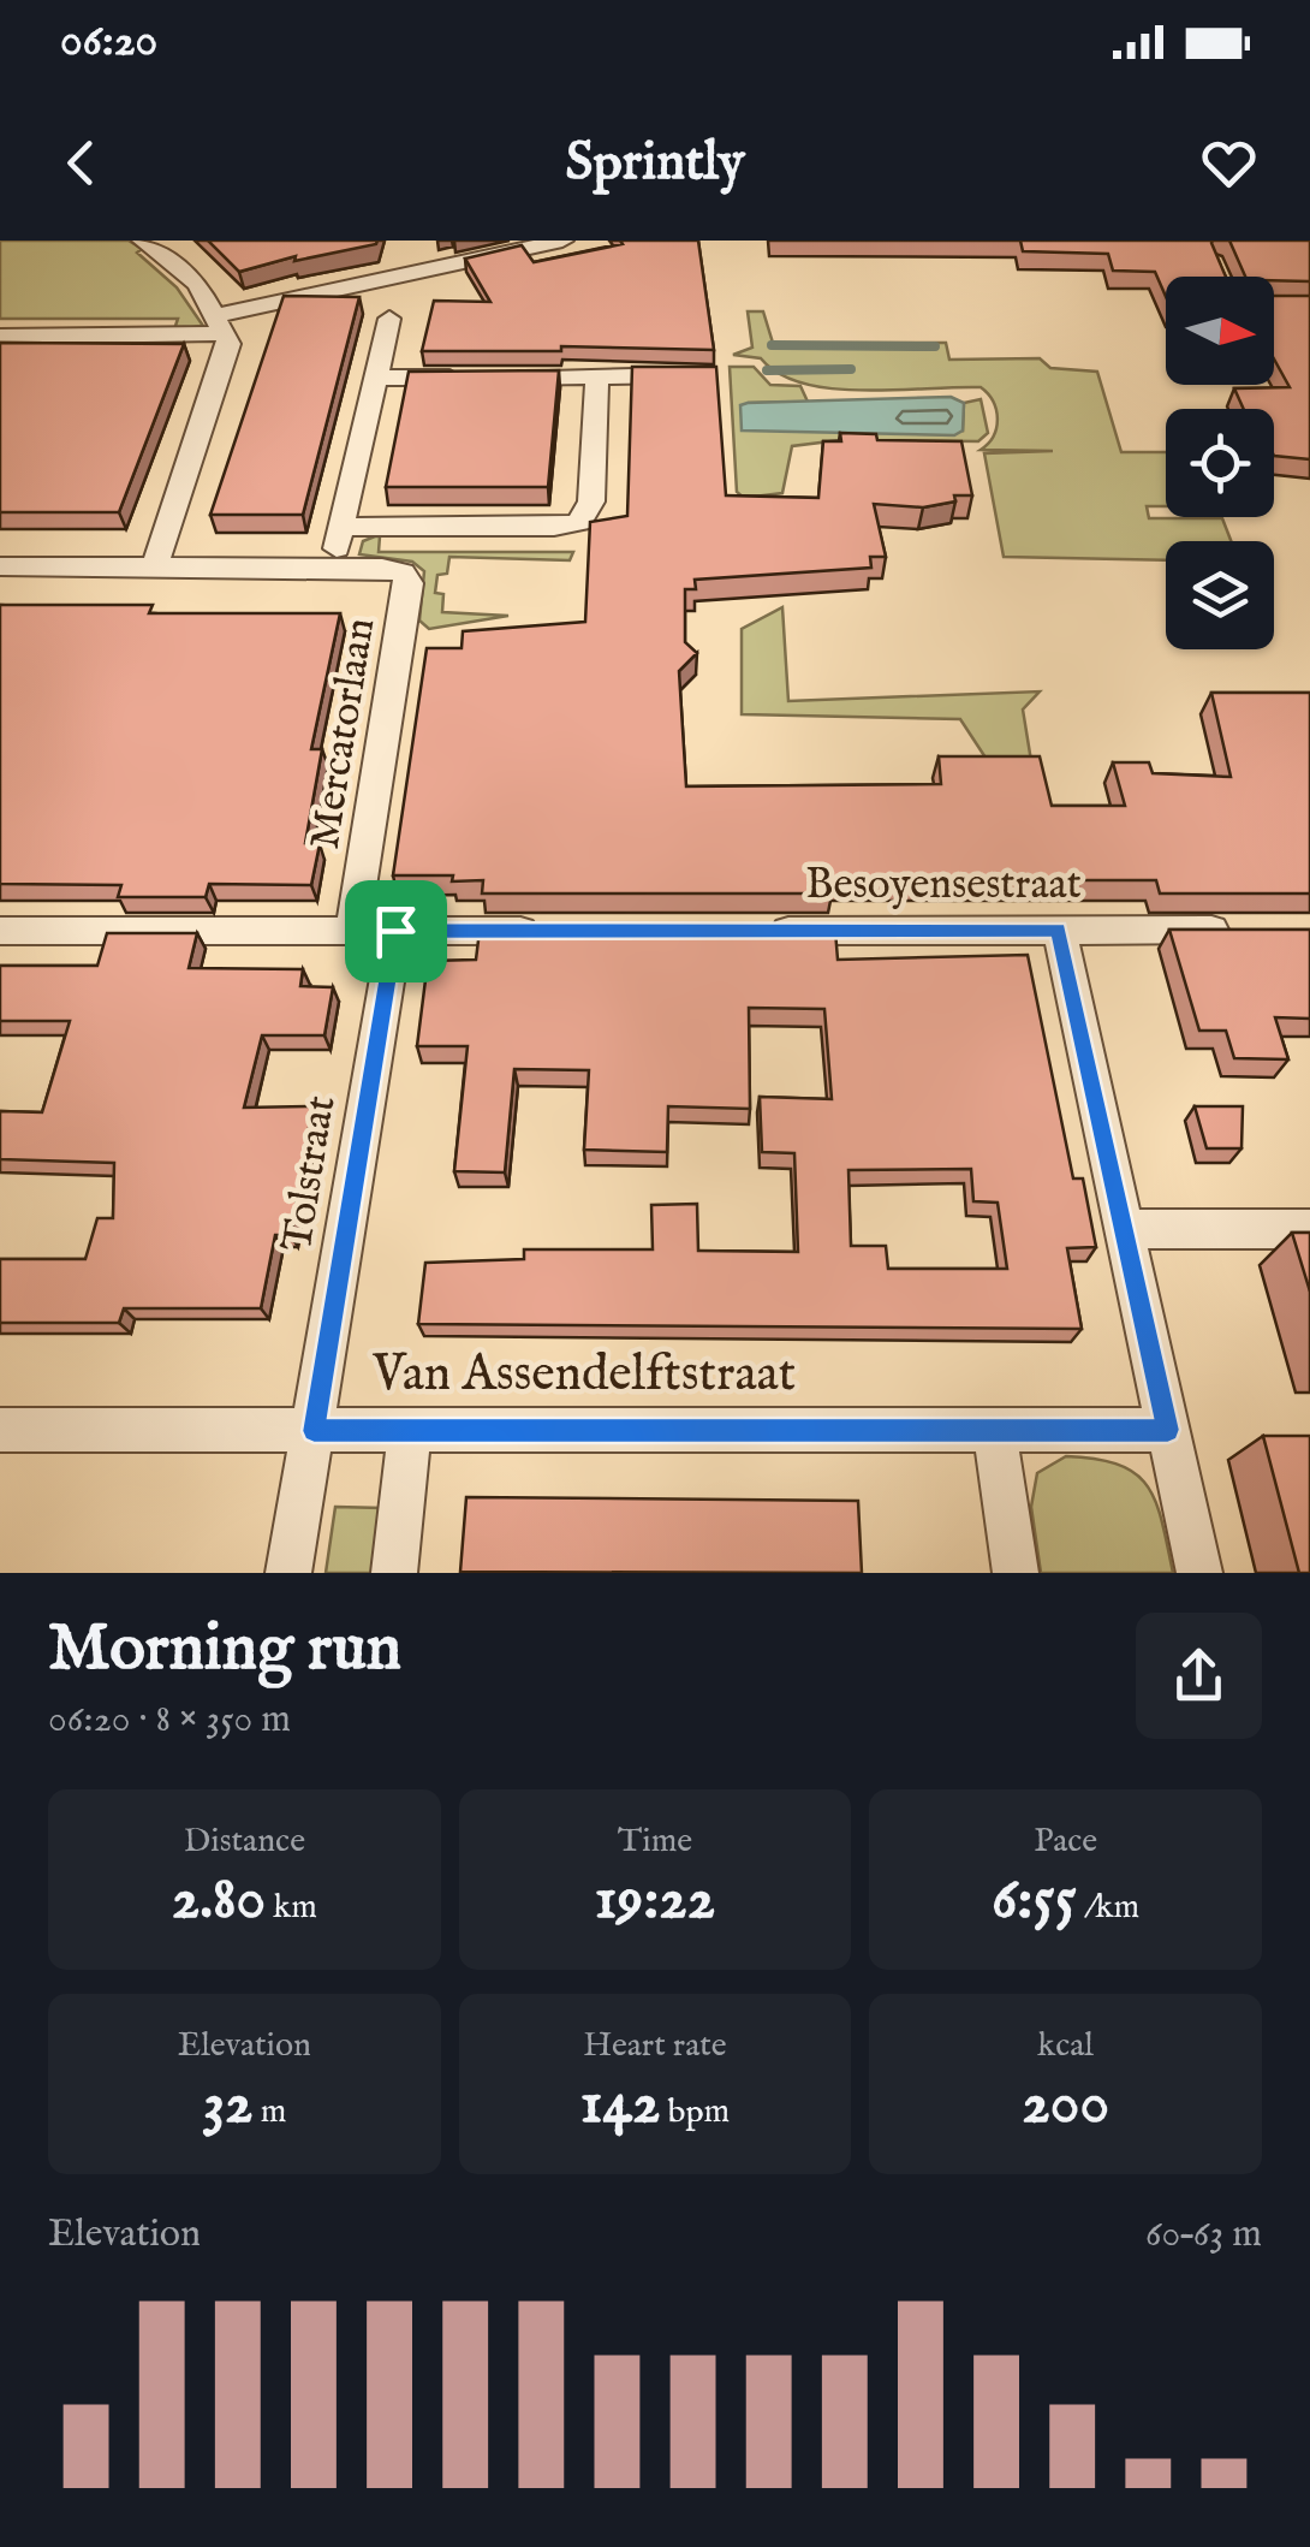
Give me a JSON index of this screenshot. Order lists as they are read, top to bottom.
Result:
{
  "streets": {
    "street": [
      "Mercatorlaan",
      "Besoyensestraat",
      "Tolstraat",
      "Van Assendelftstraat"
    ]
  },
  "crossings": [
    ["Tolstraat", "Van Assendelftstraat"]
  ],
  "north": "right",
  "page": {
    "status": "06:20",
    "header": "Sprintly",
    "heading": ["Morning run", "06:20 · 8 × 350 m"],
    "stats": [
      ["Distance", "2.80 km"],
      ["Time", "19:22"],
      ["Pace", "6:55 /km"],
      ["Elevation", "32 m"],
      ["Heart rate", "142 bpm"],
      ["kcal", "200"]
    ],
    "chart": ["Elevation", "60–63 m"]
  }
}
